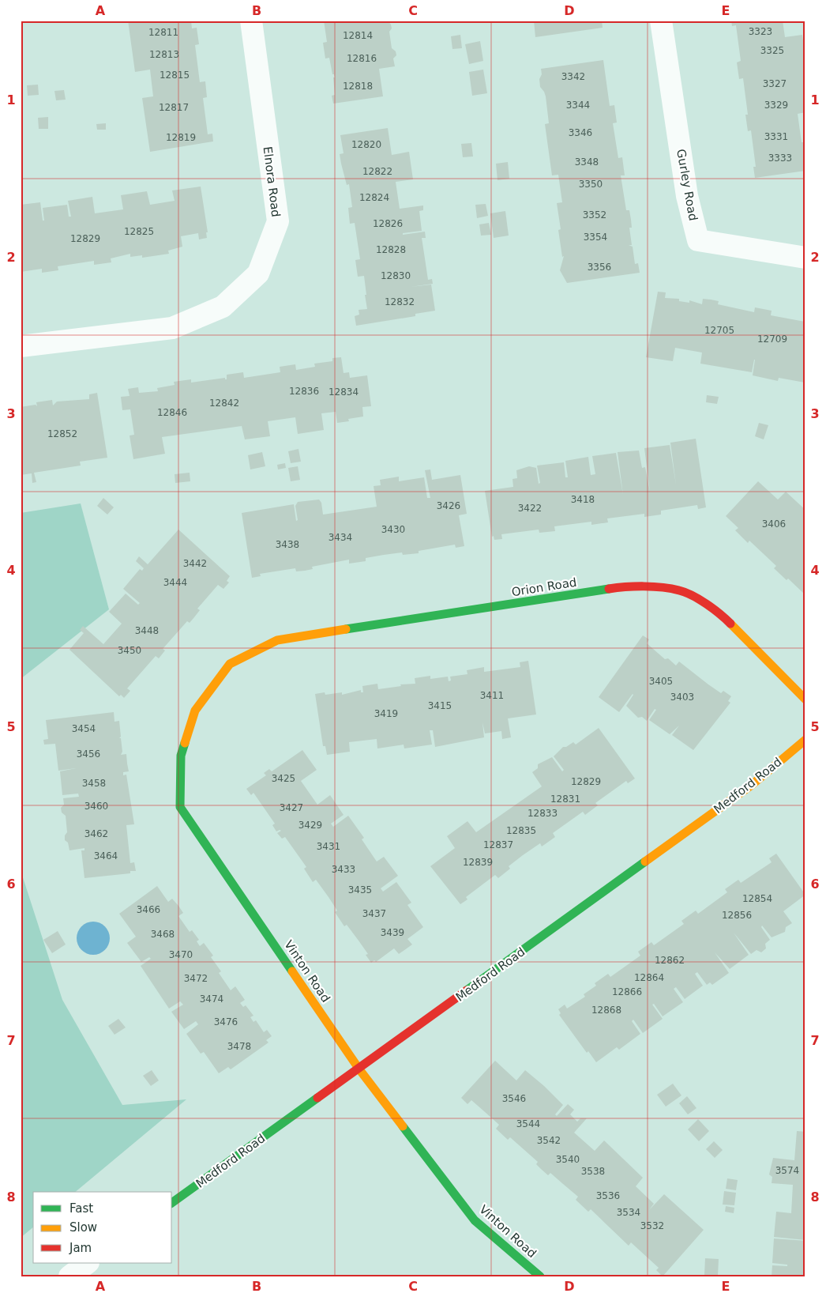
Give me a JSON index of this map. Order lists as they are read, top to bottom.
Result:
{
  "streets": {
    "street": [
      "Elnora Road",
      "Gurley Road",
      "Orion Road",
      "Medford Road",
      "Vinton Road"
    ]
  },
  "crossings": [
    ["Orion Road", "Vinton Road"],
    ["Medford Road", "Vinton Road"]
  ],
  "house_numbers": [
    "3323",
    "12811",
    "12814",
    "3325",
    "12813",
    "12816",
    "12815",
    "3342",
    "3327",
    "12818",
    "3344",
    "3329",
    "12817",
    "3346",
    "3331",
    "12819",
    "12820",
    "3333",
    "3348",
    "12822",
    "3350",
    "12824",
    "3352",
    "12826",
    "12825",
    "3354",
    "12829",
    "12828",
    "3356",
    "12830",
    "12832",
    "12705",
    "12709",
    "12836",
    "12834",
    "12842",
    "12846",
    "12852",
    "3418",
    "3426",
    "3422",
    "3406",
    "3430",
    "3434",
    "3438",
    "3442",
    "3444",
    "3448",
    "3450",
    "3405",
    "3411",
    "3403",
    "3415",
    "3419",
    "3454",
    "3456",
    "3425",
    "12829",
    "3458",
    "12831",
    "3460",
    "3427",
    "12833",
    "3429",
    "12835",
    "3462",
    "12837",
    "3431",
    "3464",
    "12839",
    "3433",
    "3435",
    "12854",
    "3466",
    "3437",
    "12856",
    "3439",
    "3468",
    "3470",
    "12862",
    "12864",
    "3472",
    "12866",
    "3474",
    "12868",
    "3476",
    "3478",
    "3546",
    "3544",
    "3542",
    "3540",
    "3574",
    "3538",
    "3536",
    "3534",
    "3532"
  ],
  "legend": ["Fast", "Slow", "Jam"],
  "grid": {
    "columns": [
      "A",
      "B",
      "C",
      "D",
      "E"
    ],
    "rows": [
      "1",
      "2",
      "3",
      "4",
      "5",
      "6",
      "7",
      "8"
    ]
  }
}
